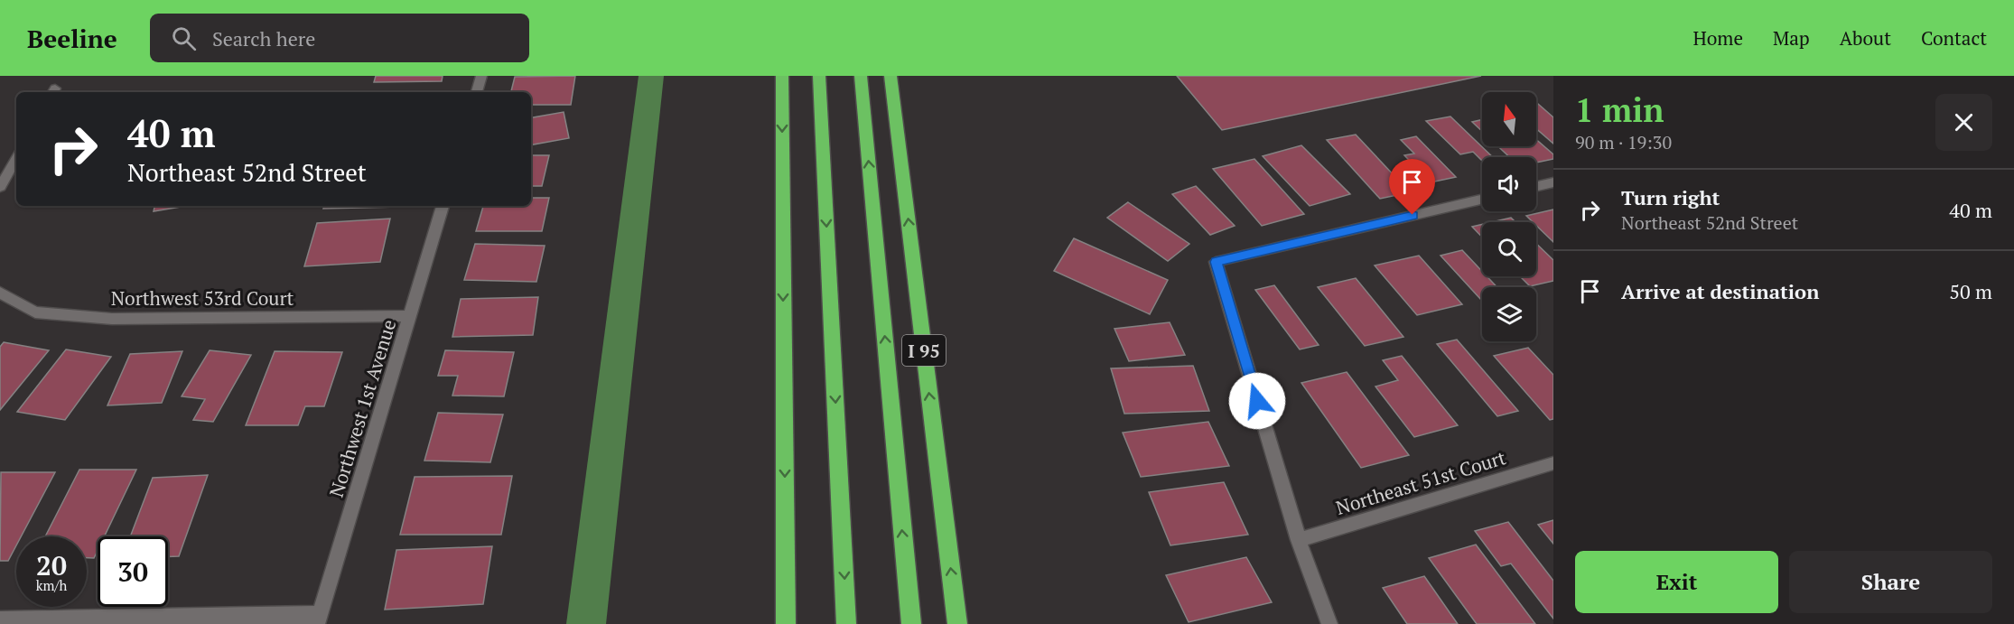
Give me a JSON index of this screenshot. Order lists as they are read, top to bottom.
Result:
{
  "streets": {
    "highway": ["I 95"],
    "street": ["Northwest 53rd Court", "Northwest 1st Avenue", "Northeast 51st Court"]
  },
  "crossings": [
    ["Northwest 53rd Court", "Northwest 1st Avenue"]
  ],
  "north": "top",
  "page": {
    "header": "Beeline",
    "search": "Search here",
    "nav": [
      "Home",
      "Map",
      "About",
      "Contact"
    ],
    "heading": ["1 min", "90 m · 19:30"],
    "turn": ["40 m", "Northeast 52nd Street"],
    "list": [
      {
        "name": "Turn right",
        "note": "Northeast 52nd Street",
        "value": "40 m"
      },
      {
        "name": "Arrive at destination",
        "value": "50 m"
      }
    ],
    "speed": "20 km/h",
    "limit": "30",
    "buttons": ["Exit", "Share"]
  }
}
